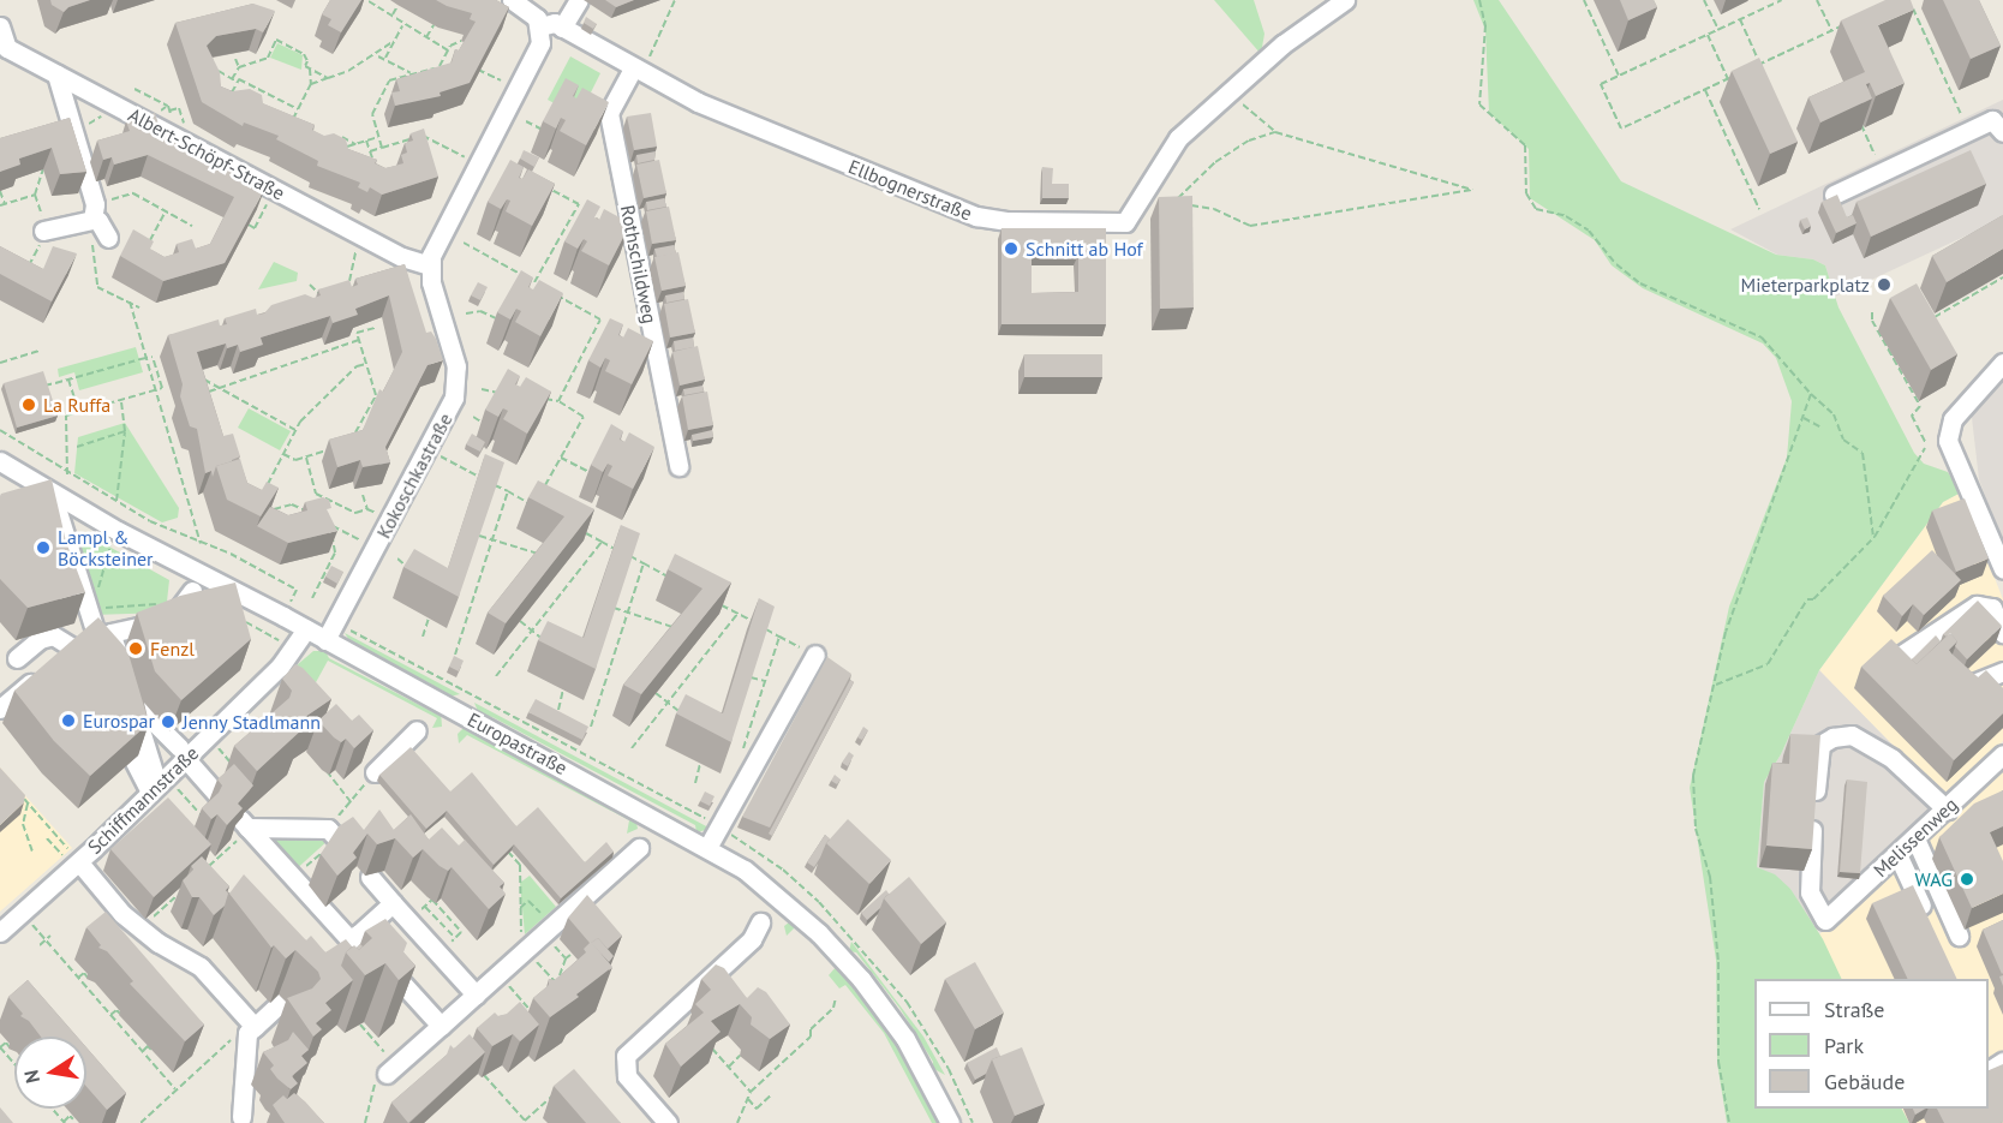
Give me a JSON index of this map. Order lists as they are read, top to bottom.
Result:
{
  "streets": {
    "street": [
      "Albert-Schöpf-Straße",
      "Ellbognerstraße",
      "Rothschildweg",
      "Kokoschkastraße",
      "Europastraße",
      "Schiffmannstraße",
      "Melissenweg"
    ]
  },
  "crossings": [
    ["Albert-Schöpf-Straße", "Kokoschkastraße"],
    ["Ellbognerstraße", "Rothschildweg"],
    ["Kokoschkastraße", "Europastraße"],
    ["Europastraße", "Schiffmannstraße"]
  ],
  "places": [
    "Schnitt ab Hof",
    "Mieterparkplatz",
    "La Ruffa",
    "Lampl & Böcksteiner",
    "Fenzl",
    "Eurospar",
    "Jenny Stadlmann",
    "WAG"
  ],
  "legend": ["Straße", "Park", "Gebäude"],
  "north": "left"
}
